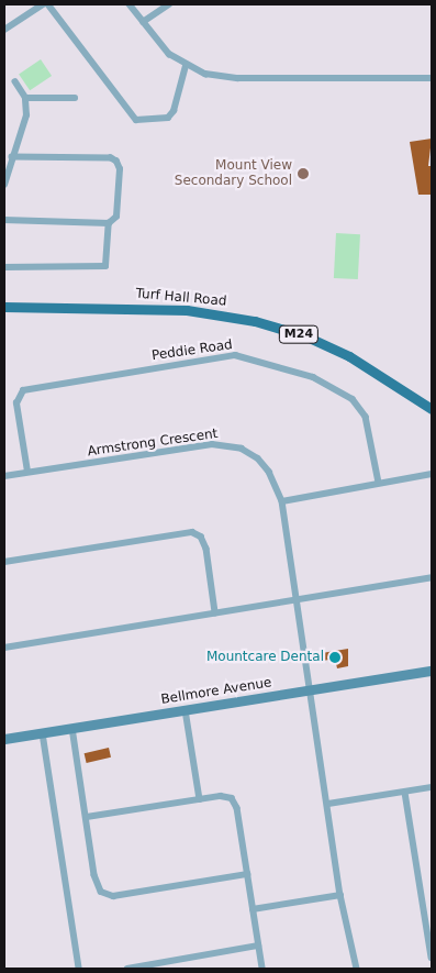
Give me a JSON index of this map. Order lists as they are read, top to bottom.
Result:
{
  "streets": {
    "main road": ["Turf Hall Road", "M24"],
    "street": ["Peddie Road", "Armstrong Crescent", "Bellmore Avenue"]
  },
  "crossings": [
    ["Peddie Road", "Armstrong Crescent"],
    ["Armstrong Crescent", "Bellmore Avenue"]
  ],
  "places": ["Mount View Secondary School", "Mountcare Dental"]
}
